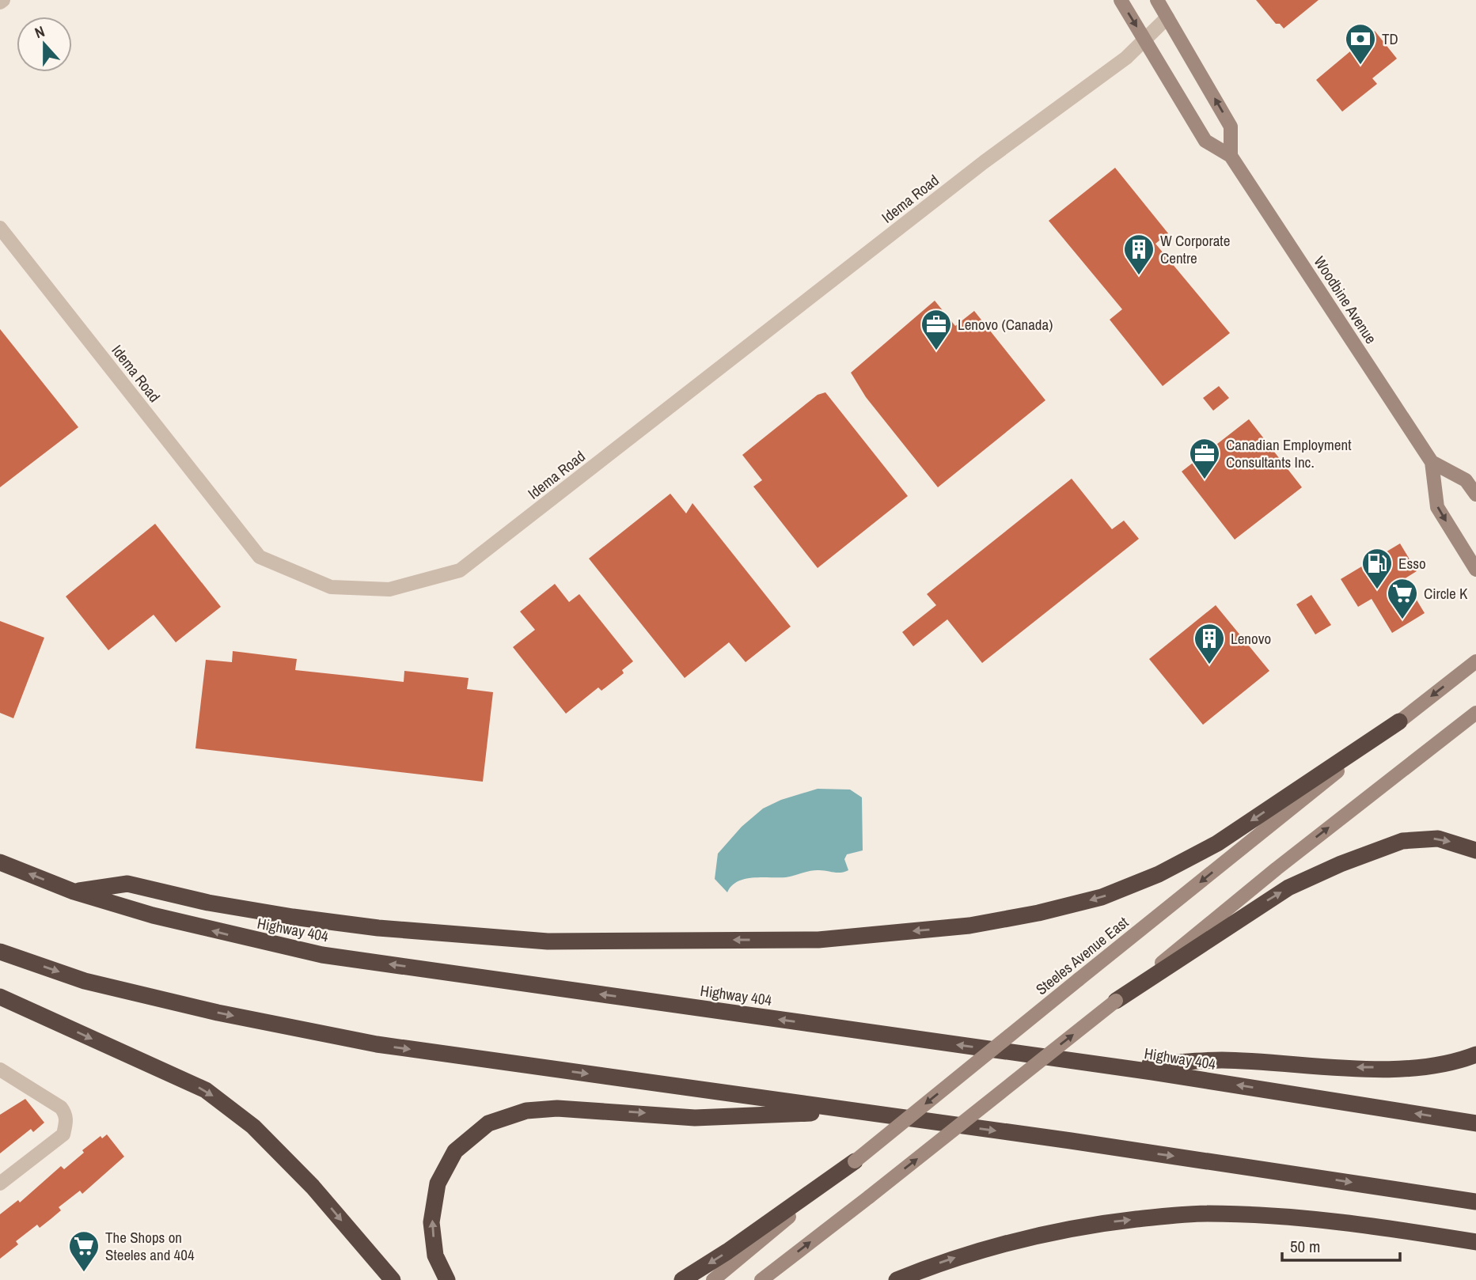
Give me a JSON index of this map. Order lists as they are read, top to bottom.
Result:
{
  "streets": {
    "highway": ["Highway 404"],
    "main road": ["Woodbine Avenue", "Steeles Avenue East"],
    "street": ["Idema Road"]
  },
  "crossings": [
    ["Idema Road", "Woodbine Avenue"]
  ],
  "places": {
    "bank": ["TD"],
    "building": ["W Corporate Centre", "Lenovo"],
    "office": ["Lenovo (Canada)", "Canadian Employment Consultants Inc."],
    "fuel station": ["Esso"],
    "supermarket": ["Circle K", "The Shops on Steeles and 404"]
  },
  "scale_bar": "50 m",
  "north": "top"
}
